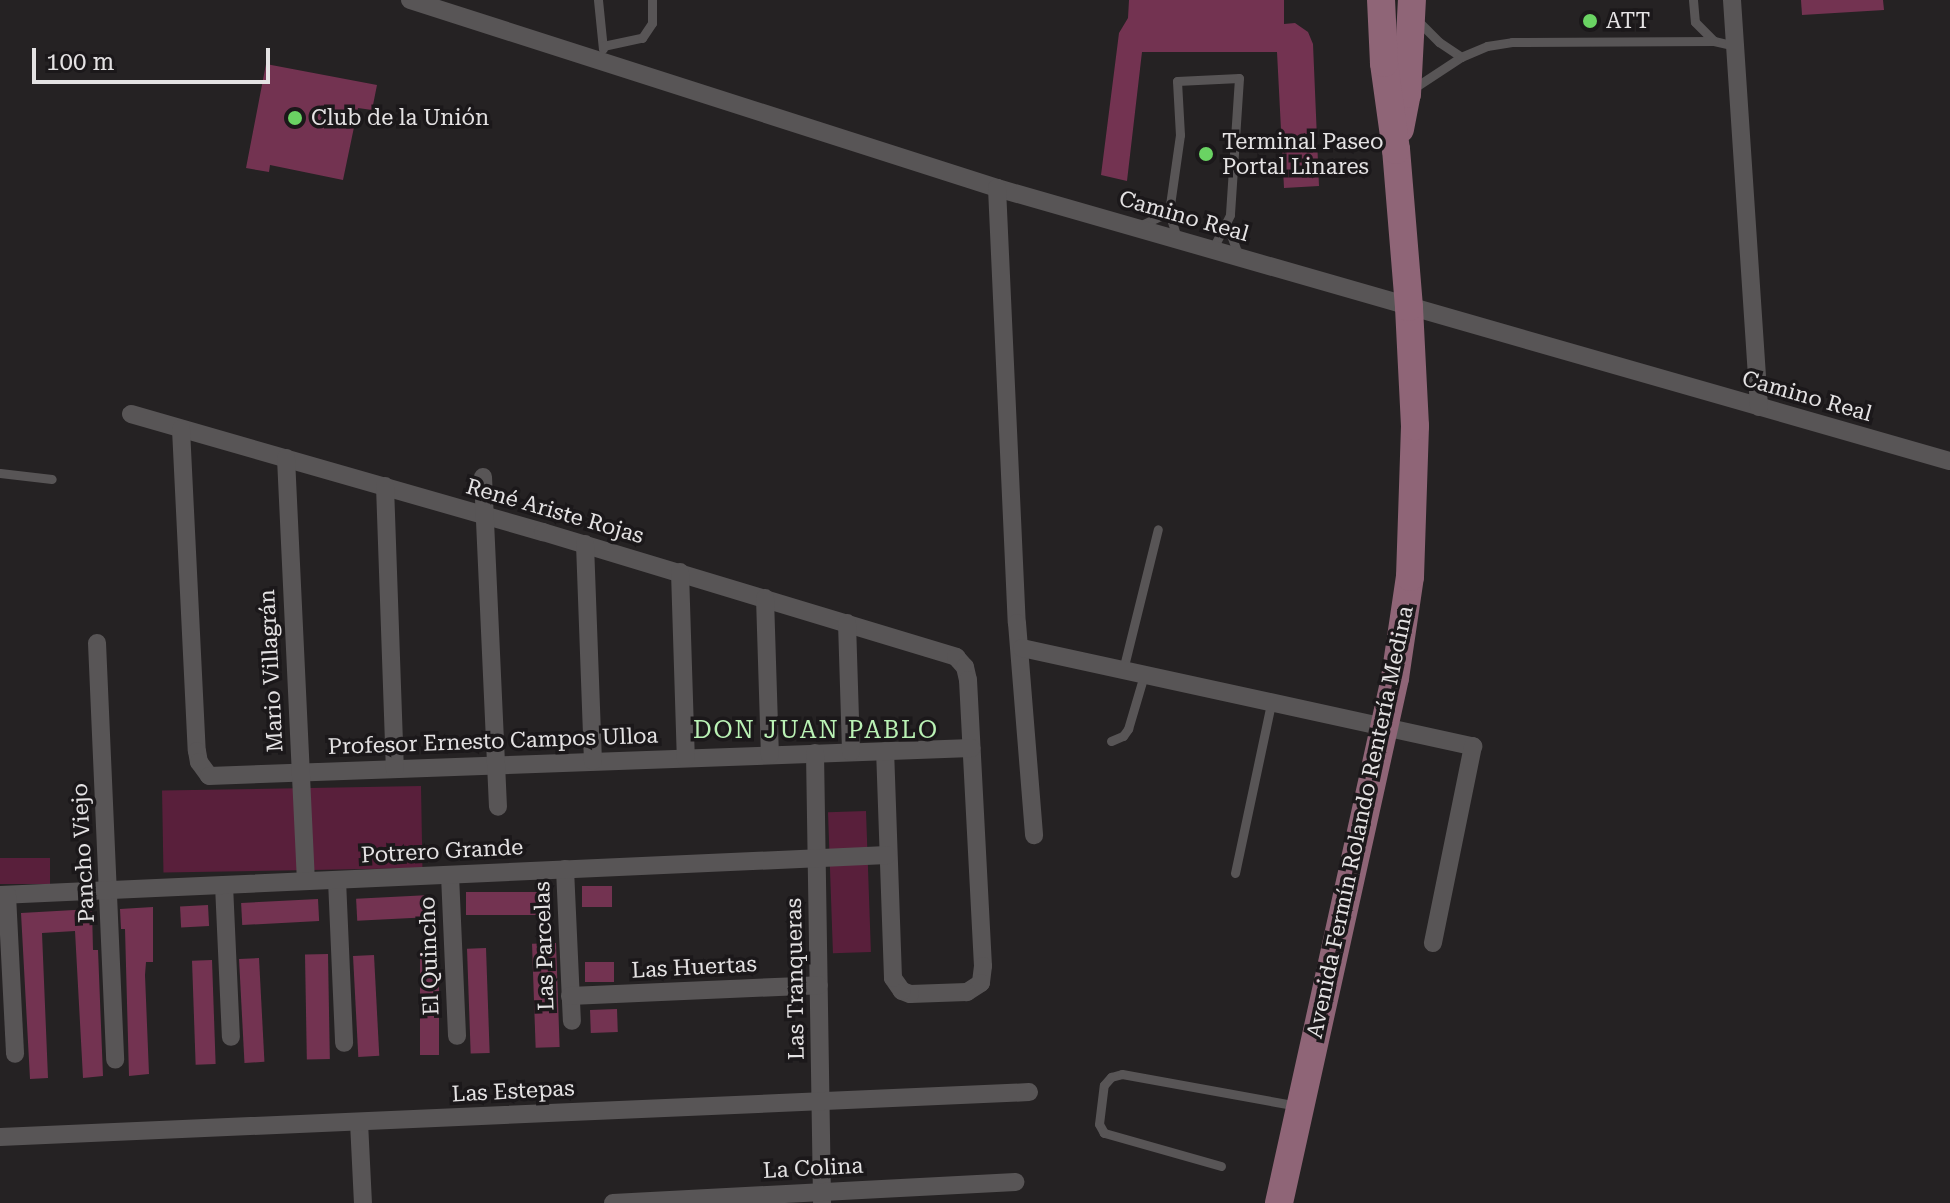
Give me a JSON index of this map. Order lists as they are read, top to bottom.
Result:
{
  "streets": {
    "main road": ["Avenida Fermín Rolando Rentería Medina"],
    "street": [
      "Camino Real",
      "René Ariste Rojas",
      "Mario Villagrán",
      "Profesor Ernesto Campos Ulloa",
      "Potrero Grande",
      "Pancho Viejo",
      "Las Parcelas",
      "El Quincho",
      "Las Huertas",
      "Las Tranqueras",
      "Las Estepas",
      "La Colina"
    ]
  },
  "crossings": [
    ["Camino Real", "Avenida Fermín Rolando Rentería Medina"],
    ["René Ariste Rojas", "Mario Villagrán"],
    ["René Ariste Rojas", "Profesor Ernesto Campos Ulloa"],
    ["Mario Villagrán", "Profesor Ernesto Campos Ulloa"],
    ["Mario Villagrán", "Potrero Grande"],
    ["Profesor Ernesto Campos Ulloa", "Las Tranqueras"],
    ["Potrero Grande", "Pancho Viejo"],
    ["Potrero Grande", "Las Parcelas"],
    ["Potrero Grande", "El Quincho"],
    ["Potrero Grande", "Las Tranqueras"],
    ["Las Parcelas", "Las Huertas"],
    ["Las Huertas", "Las Tranqueras"],
    ["Las Tranqueras", "Las Estepas"],
    ["Las Tranqueras", "La Colina"]
  ],
  "districts": ["DON JUAN PABLO"],
  "places": ["ATT", "Club de la Unión", "Terminal Paseo Portal Linares"],
  "scale_bar": "100 m"
}
